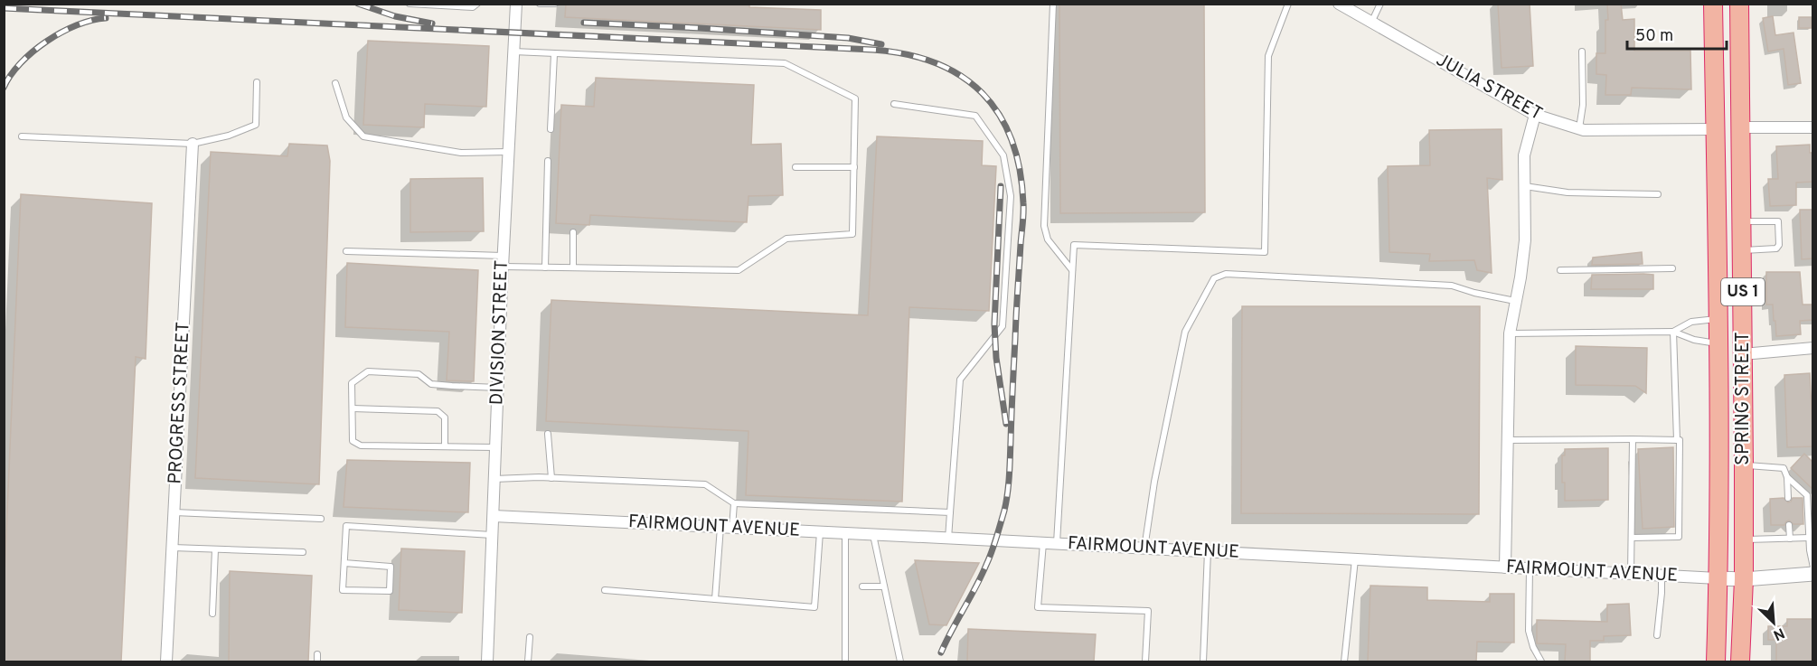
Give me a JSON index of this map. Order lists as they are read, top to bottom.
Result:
{
  "streets": {
    "highway": ["US 1", "SPRING STREET"],
    "street": [
      "JULIA STREET",
      "DIVISION STREET",
      "PROGRESS STREET",
      "FAIRMOUNT AVENUE"
    ]
  },
  "crossings": [
    ["JULIA STREET", "SPRING STREET"],
    ["DIVISION STREET", "FAIRMOUNT AVENUE"],
    ["SPRING STREET", "FAIRMOUNT AVENUE"]
  ],
  "scale_bar": "50 m",
  "north": "bottom right"
}
